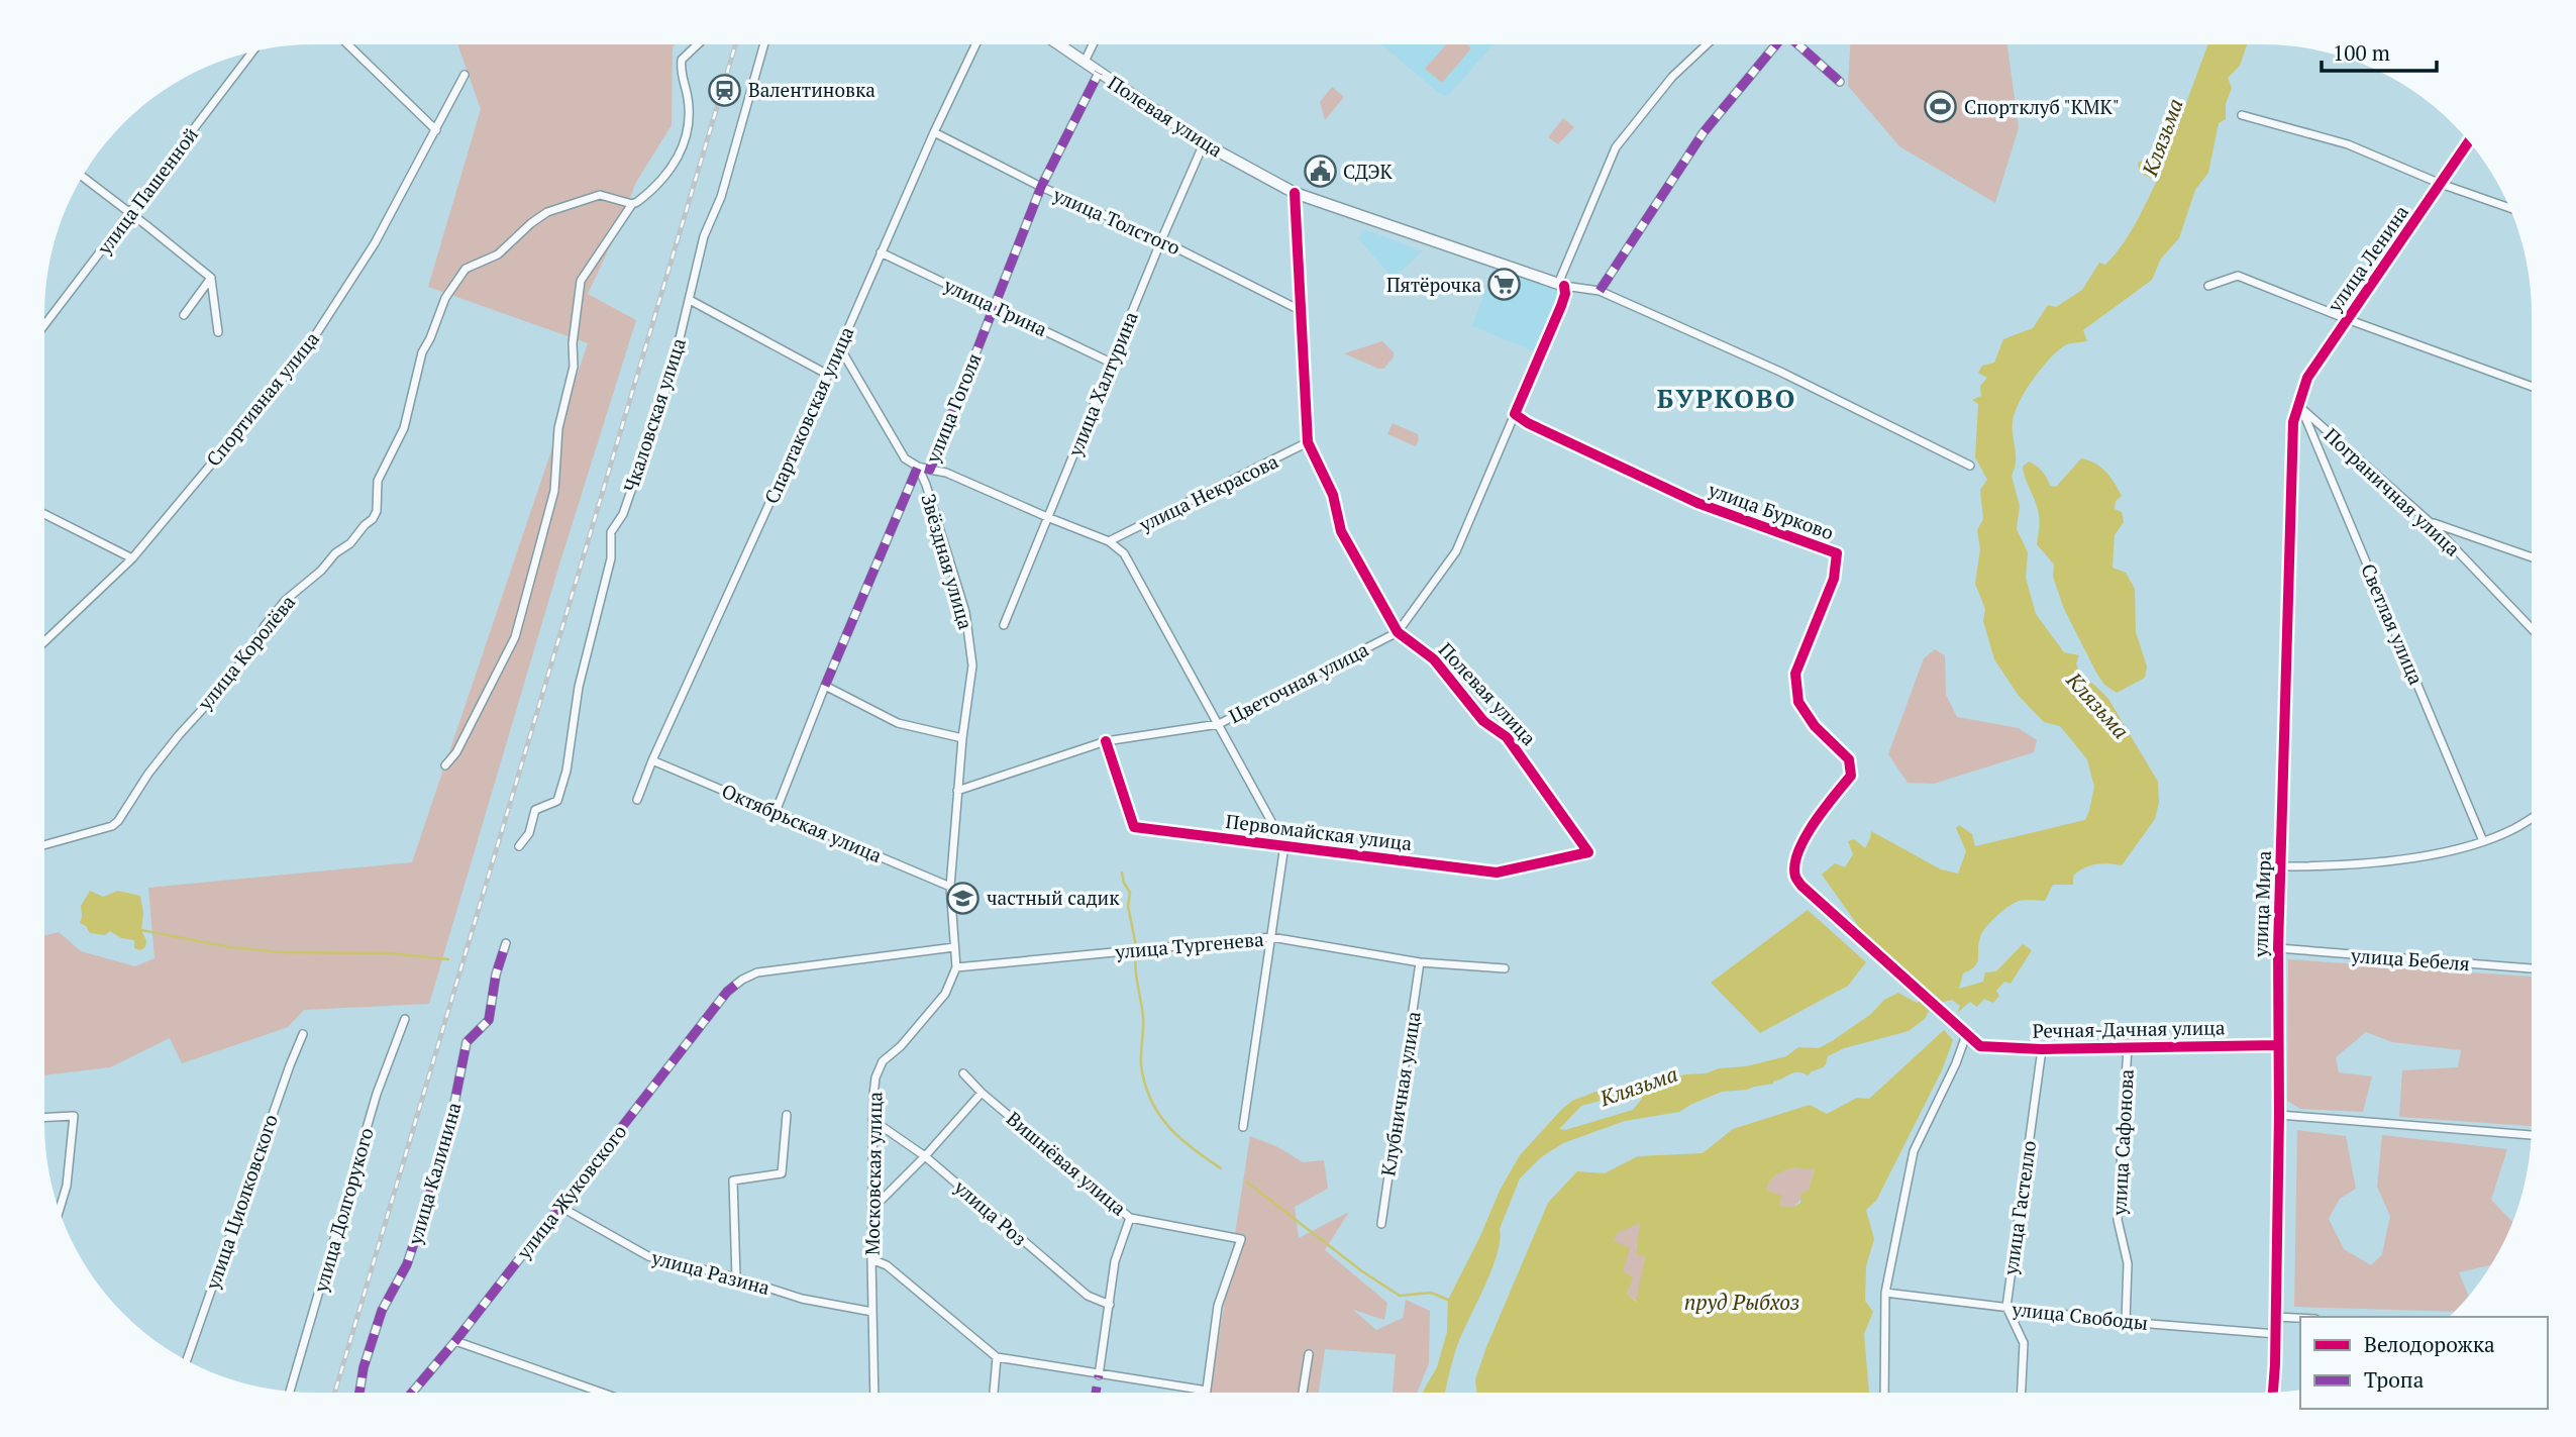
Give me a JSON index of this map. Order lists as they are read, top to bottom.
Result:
{
  "streets": {
    "street": [
      "Полевая улица",
      "улица Пашенной",
      "улица Толстого",
      "улица Ленина",
      "улица Грина",
      "улица Халтурина",
      "Спортивная улица",
      "улица Гоголя",
      "Чкаловская улица",
      "Спартаковская улица",
      "Пограничная улица",
      "улица Некрасова",
      "улица Бурково",
      "Звёздная улица",
      "Светлая улица",
      "улица Королёва",
      "Цветочная улица",
      "Октябрьская улица",
      "Первомайская улица",
      "улица Мира",
      "улица Тургенева",
      "улица Бебеля",
      "Речная-Дачная улица",
      "Клубничная улица",
      "улица Сафонова",
      "Вишнёвая улица",
      "улица Калинина",
      "Московская улица",
      "улица Жуковского",
      "улица Циолковского",
      "улица Гастелло",
      "улица Долгорукого",
      "улица Роз",
      "улица Разина",
      "улица Свободы"
    ]
  },
  "crossings": [
    ["Полевая улица", "улица Толстого"],
    ["Полевая улица", "улица Халтурина"],
    ["Полевая улица", "улица Гоголя"],
    ["Полевая улица", "улица Некрасова"],
    ["Полевая улица", "Цветочная улица"],
    ["Полевая улица", "Первомайская улица"],
    ["улица Толстого", "улица Халтурина"],
    ["улица Толстого", "улица Гоголя"],
    ["улица Толстого", "Спартаковская улица"],
    ["улица Ленина", "Пограничная улица"],
    ["улица Ленина", "Светлая улица"],
    ["улица Ленина", "улица Мира"],
    ["улица Грина", "улица Халтурина"],
    ["улица Грина", "улица Гоголя"],
    ["улица Грина", "Спартаковская улица"],
    ["улица Гоголя", "Звёздная улица"],
    ["улица Гоголя", "Октябрьская улица"],
    ["Спартаковская улица", "Звёздная улица"],
    ["Спартаковская улица", "Октябрьская улица"],
    ["Пограничная улица", "Светлая улица"],
    ["Пограничная улица", "улица Мира"],
    ["улица Бурково", "Цветочная улица"],
    ["улица Бурково", "Речная-Дачная улица"],
    ["Звёздная улица", "Цветочная улица"],
    ["Звёздная улица", "Октябрьская улица"],
    ["Светлая улица", "улица Мира"],
    ["Цветочная улица", "Первомайская улица"],
    ["улица Мира", "улица Бебеля"],
    ["улица Мира", "Речная-Дачная улица"],
    ["улица Мира", "улица Свободы"],
    ["улица Тургенева", "Клубничная улица"],
    ["улица Тургенева", "Московская улица"],
    ["Речная-Дачная улица", "улица Сафонова"],
    ["Речная-Дачная улица", "улица Гастелло"],
    ["улица Сафонова", "улица Свободы"],
    ["Московская улица", "улица Роз"],
    ["Московская улица", "улица Разина"],
    ["улица Жуковского", "улица Разина"],
    ["улица Гастелло", "улица Свободы"]
  ],
  "districts": ["БУРКОВО"],
  "water": ["Клязьма", "пруд Рыбхоз"],
  "places": {
    "station": ["Валентиновка"],
    "sports": ["Спортклуб \"КМК\""],
    "public building": ["СДЭК"],
    "supermarket": ["Пятёрочка"],
    "school or university": ["частный садик"]
  },
  "legend": ["Велодорожка", "Тропа"],
  "scale_bar": "100 m"
}
